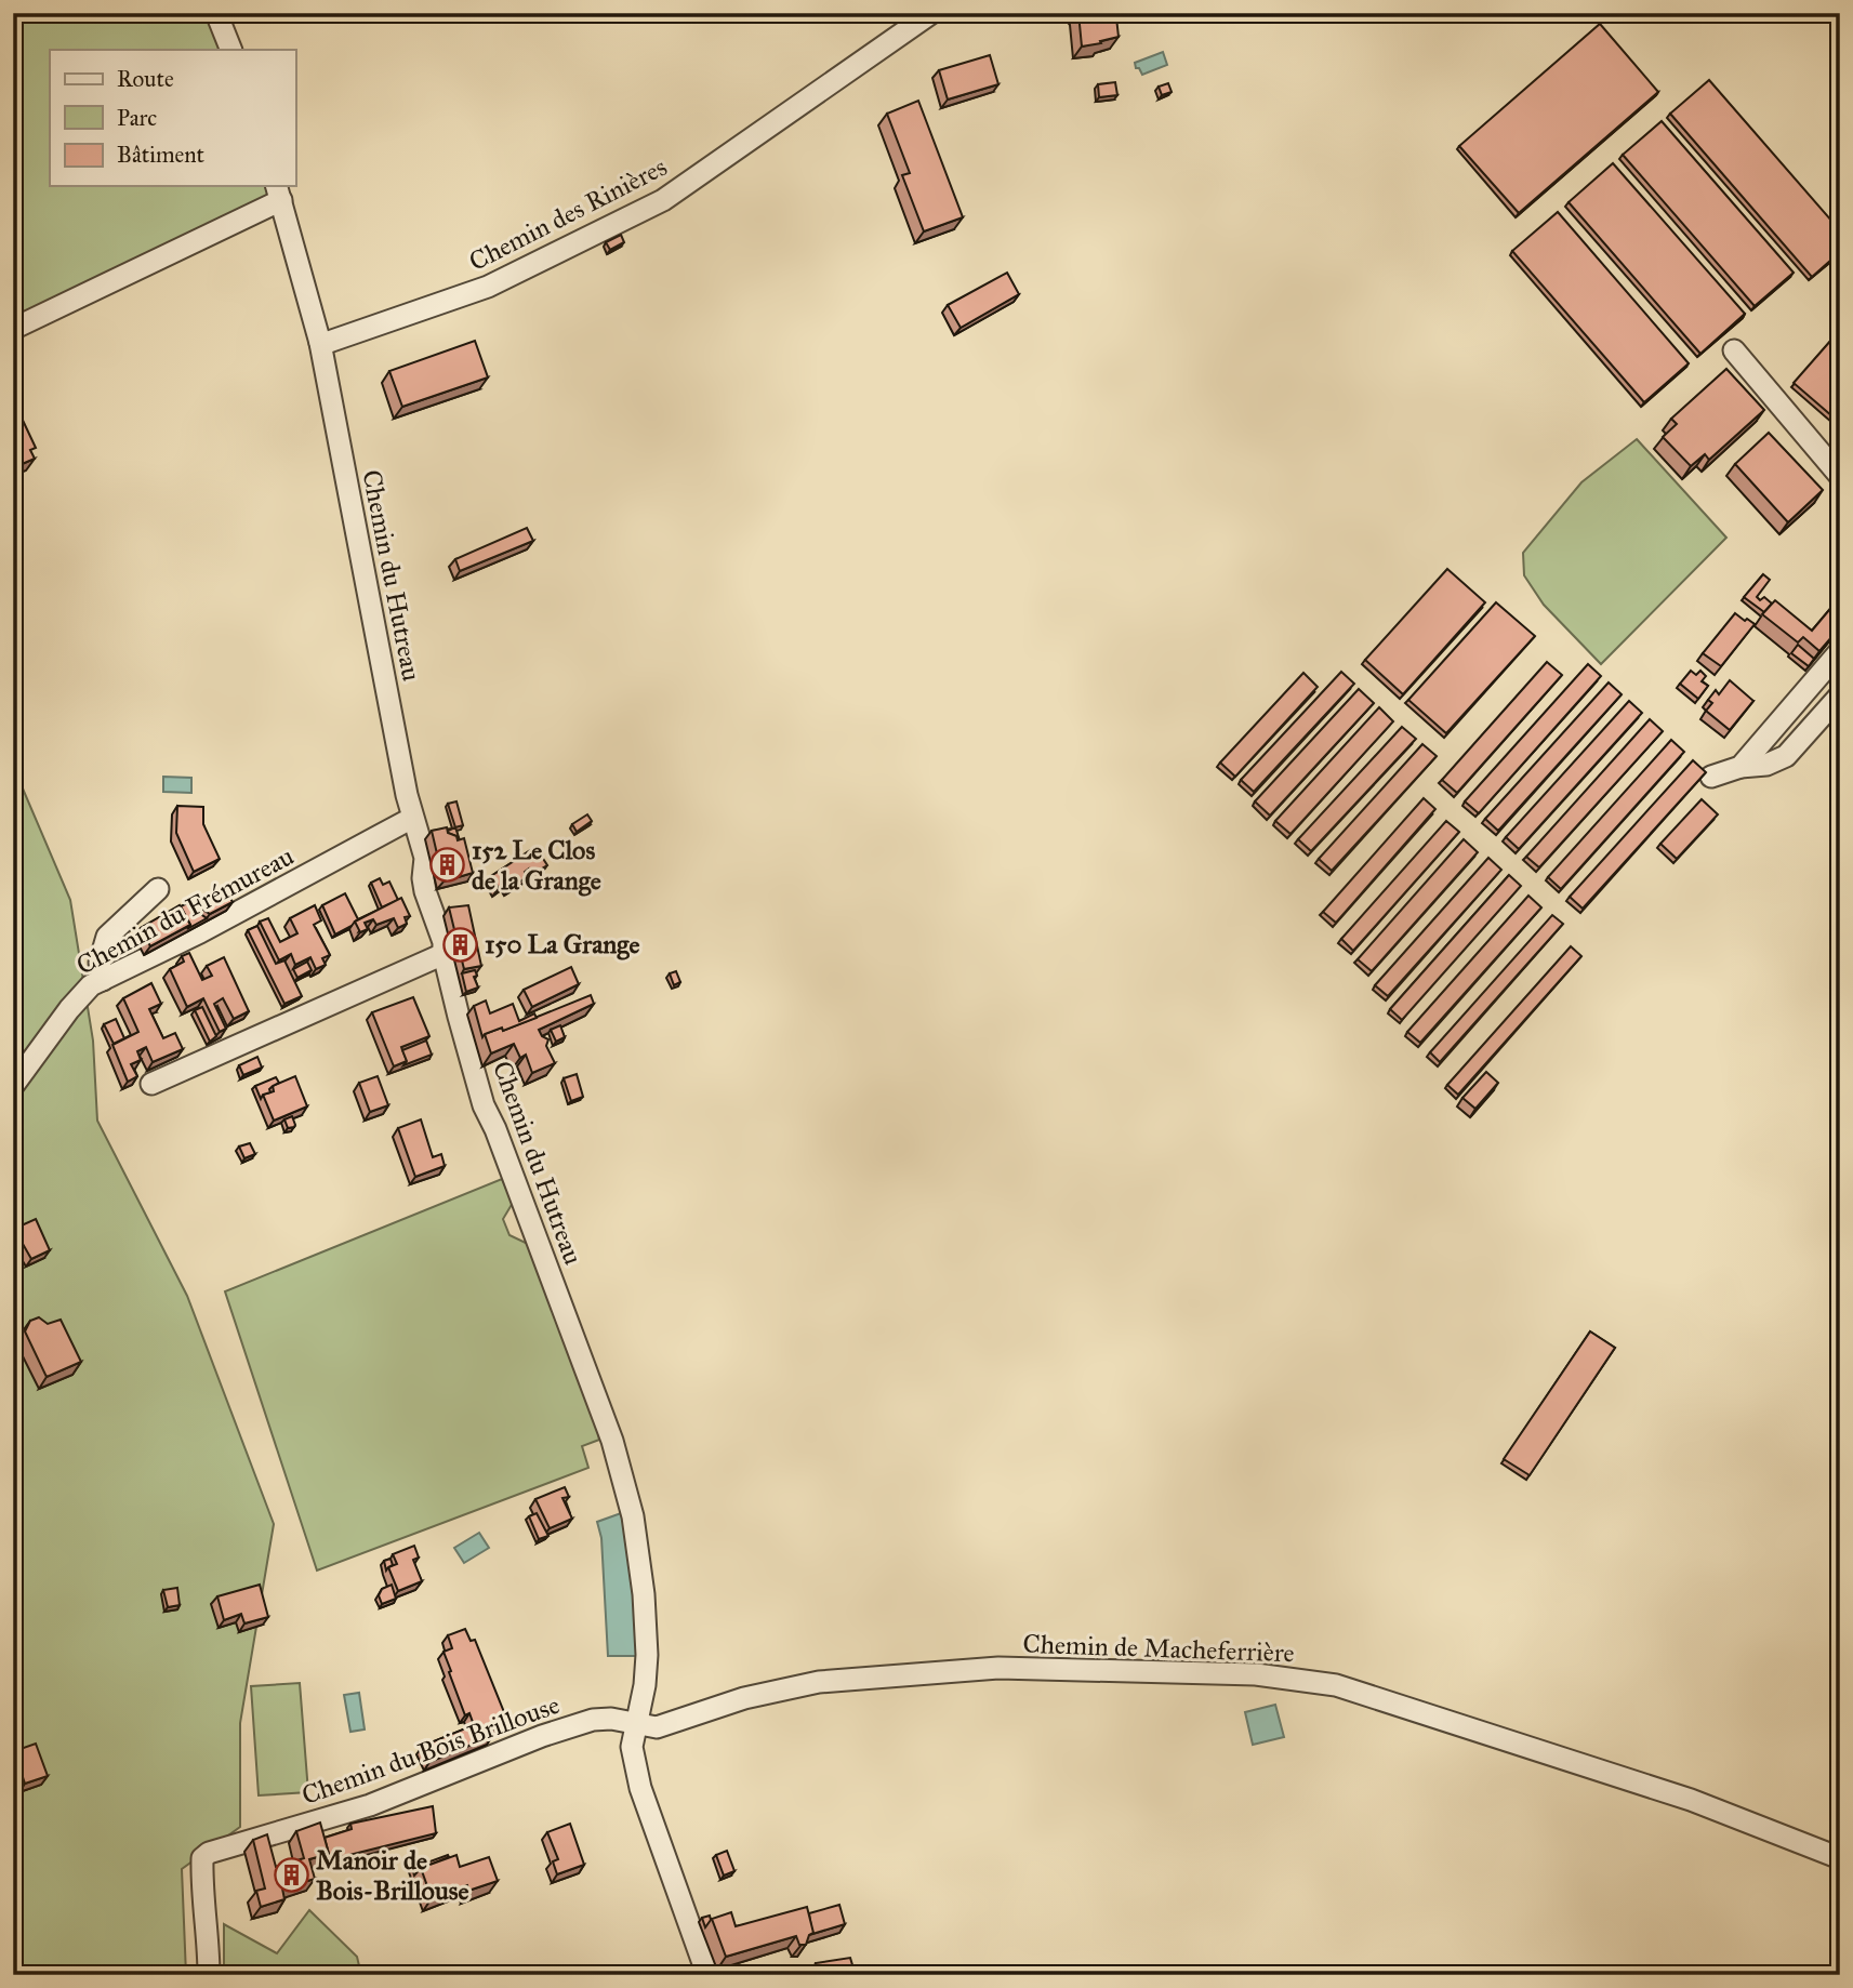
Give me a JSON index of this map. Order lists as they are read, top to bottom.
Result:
{
  "streets": {
    "street": [
      "Chemin des Rinières",
      "Chemin du Hutreau",
      "Chemin du Frémureau",
      "Chemin de Macheferrière",
      "Chemin du Bois Brillouse"
    ]
  },
  "crossings": [
    ["Chemin des Rinières", "Chemin du Hutreau"],
    ["Chemin du Hutreau", "Chemin du Frémureau"],
    ["Chemin du Hutreau", "Chemin de Macheferrière"],
    ["Chemin du Hutreau", "Chemin du Bois Brillouse"],
    ["Chemin de Macheferrière", "Chemin du Bois Brillouse"]
  ],
  "places": {
    "building": ["152 Le Clos de la Grange", "150 La Grange", "Manoir de Bois-Brillouse"]
  },
  "legend": ["Route", "Parc", "Bâtiment"]
}
